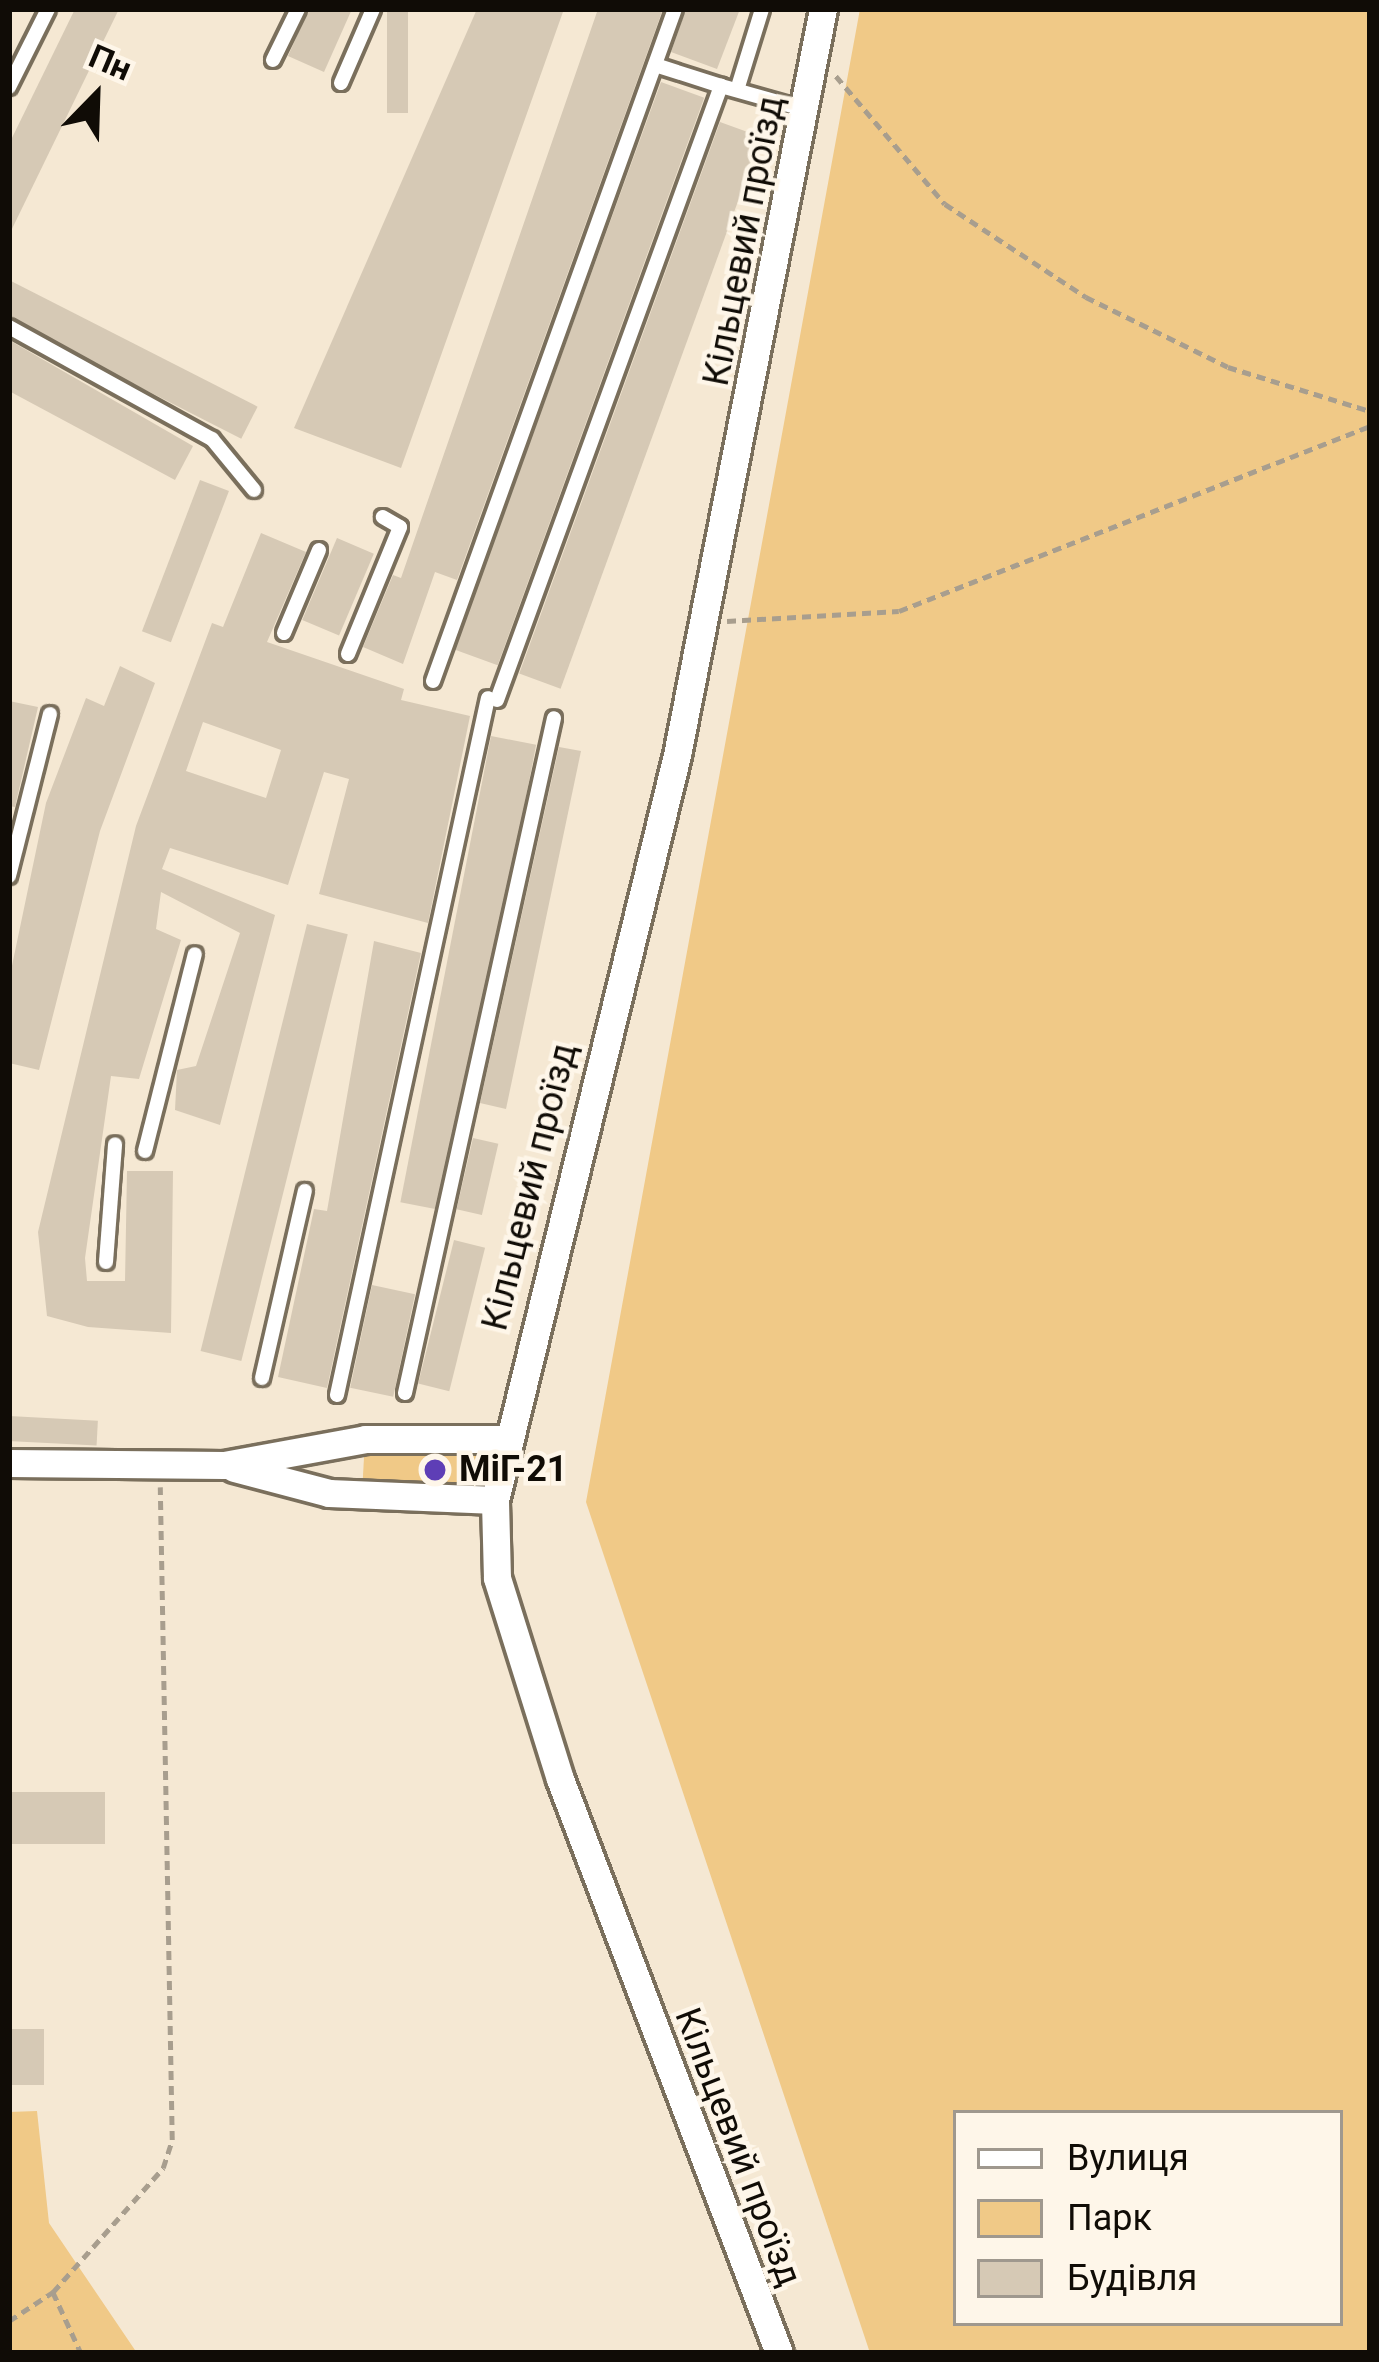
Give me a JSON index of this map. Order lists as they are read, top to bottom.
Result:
{
  "streets": {
    "street": ["Кільцевий проїзд"]
  },
  "places": ["МіГ-21"],
  "legend": ["Вулиця", "Парк", "Будівля"],
  "north": "top right"
}
